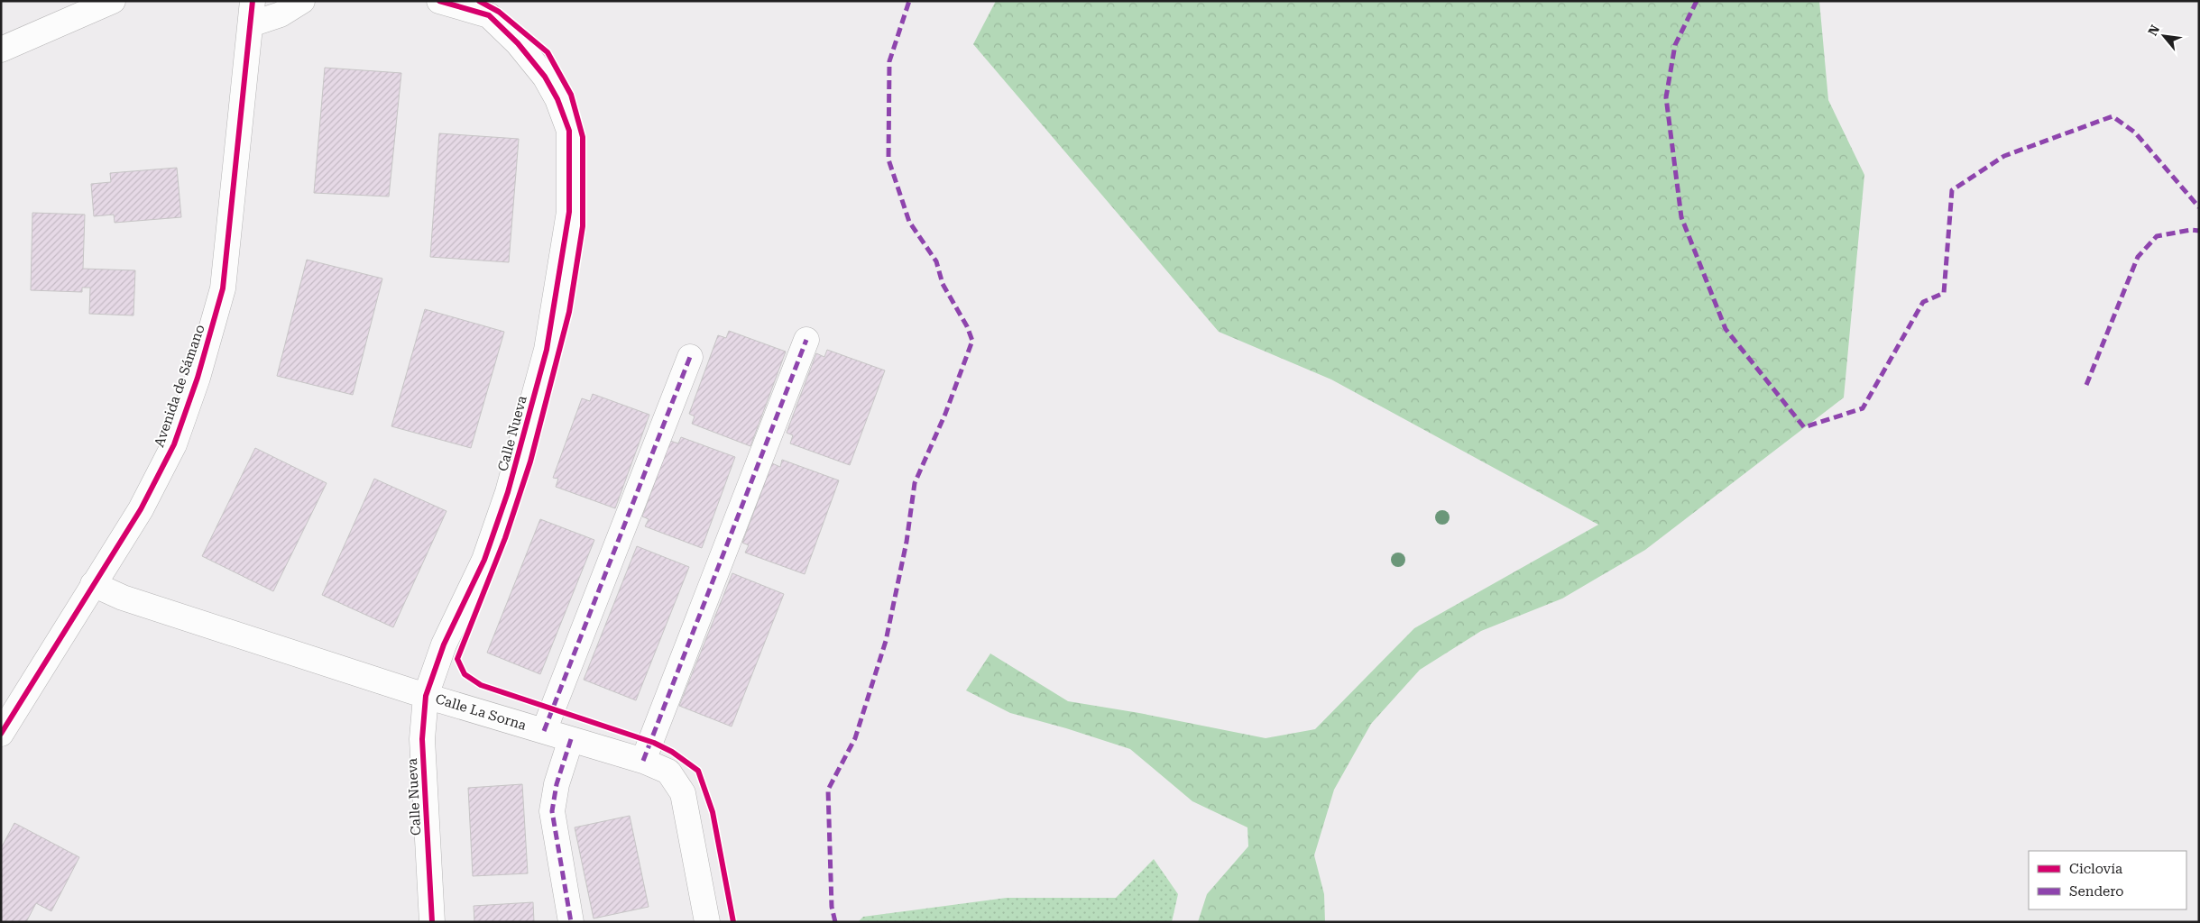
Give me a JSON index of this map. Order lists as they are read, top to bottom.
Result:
{
  "streets": {
    "street": ["Avenida de Sámano", "Calle Nueva", "Calle La Sorna"]
  },
  "crossings": [
    ["Avenida de Sámano", "Calle La Sorna"],
    ["Calle Nueva", "Calle La Sorna"]
  ],
  "legend": ["Ciclovía", "Sendero"],
  "north": "top left"
}
